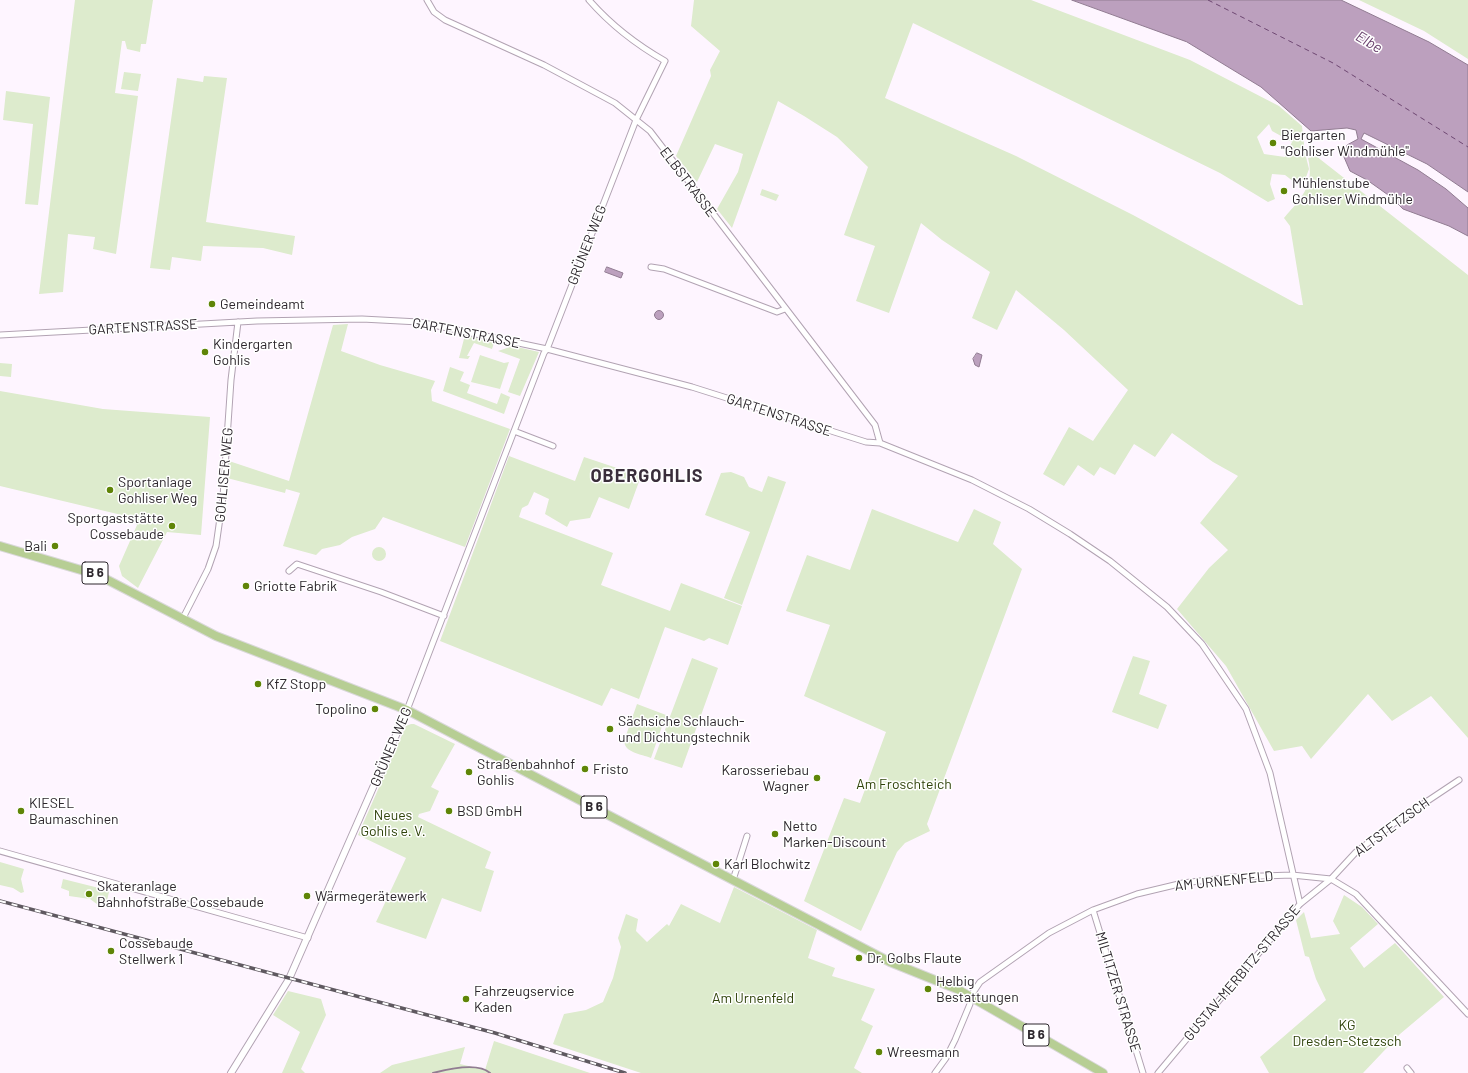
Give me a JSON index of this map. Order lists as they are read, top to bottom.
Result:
{
  "streets": {
    "main road": ["B 6"],
    "street": [
      "ELBSTRASSE",
      "GRÜNER WEG",
      "GARTENSTRASSE",
      "GOHLISER WEG",
      "ALTSTETZSCH",
      "AM URNENFELD",
      "GUSTAV-MERBITZ-STRASSE",
      "MILTITZER STRASSE"
    ]
  },
  "crossings": [
    ["ELBSTRASSE", "GRÜNER WEG"],
    ["ELBSTRASSE", "GARTENSTRASSE"],
    ["GRÜNER WEG", "GARTENSTRASSE"],
    ["GRÜNER WEG", "B 6"],
    ["GARTENSTRASSE", "GOHLISER WEG"],
    ["GARTENSTRASSE", "AM URNENFELD"],
    ["GARTENSTRASSE", "GUSTAV-MERBITZ-STRASSE"],
    ["GOHLISER WEG", "B 6"],
    ["B 6", "AM URNENFELD"],
    ["ALTSTETZSCH", "AM URNENFELD"],
    ["ALTSTETZSCH", "GUSTAV-MERBITZ-STRASSE"],
    ["AM URNENFELD", "GUSTAV-MERBITZ-STRASSE"],
    ["AM URNENFELD", "MILTITZER STRASSE"]
  ],
  "districts": ["OBERGOHLIS"],
  "water": ["Elbe"],
  "parks": [
    "Am Froschteich",
    "Neues Gohlis e. V.",
    "Am Urnenfeld",
    "KG Dresden-Stetzsch"
  ],
  "places": [
    "Biergarten \"Gohliser Windmühle\"",
    "Mühlenstube Gohliser Windmühle",
    "Gemeindeamt",
    "Kindergarten Gohlis",
    "Sportanlage Gohliser Weg",
    "Sportgaststätte Cossebaude",
    "Bali",
    "Griotte Fabrik",
    "KfZ Stopp",
    "Topolino",
    "Sächsiche Schlauch- und Dichtungstechnik",
    "Fristo",
    "Straßenbahnhof Gohlis",
    "Karosseriebau Wagner",
    "KIESEL Baumaschinen",
    "BSD GmbH",
    "Netto Marken-Discount",
    "Karl Blochwitz",
    "Skateranlage Bahnhofstraße Cossebaude",
    "Wärmegerätewerk",
    "Cossebaude Stellwerk 1",
    "Dr. Golbs Flaute",
    "Helbig Bestattungen",
    "Fahrzeugservice Kaden",
    "Wreesmann"
  ]
}
